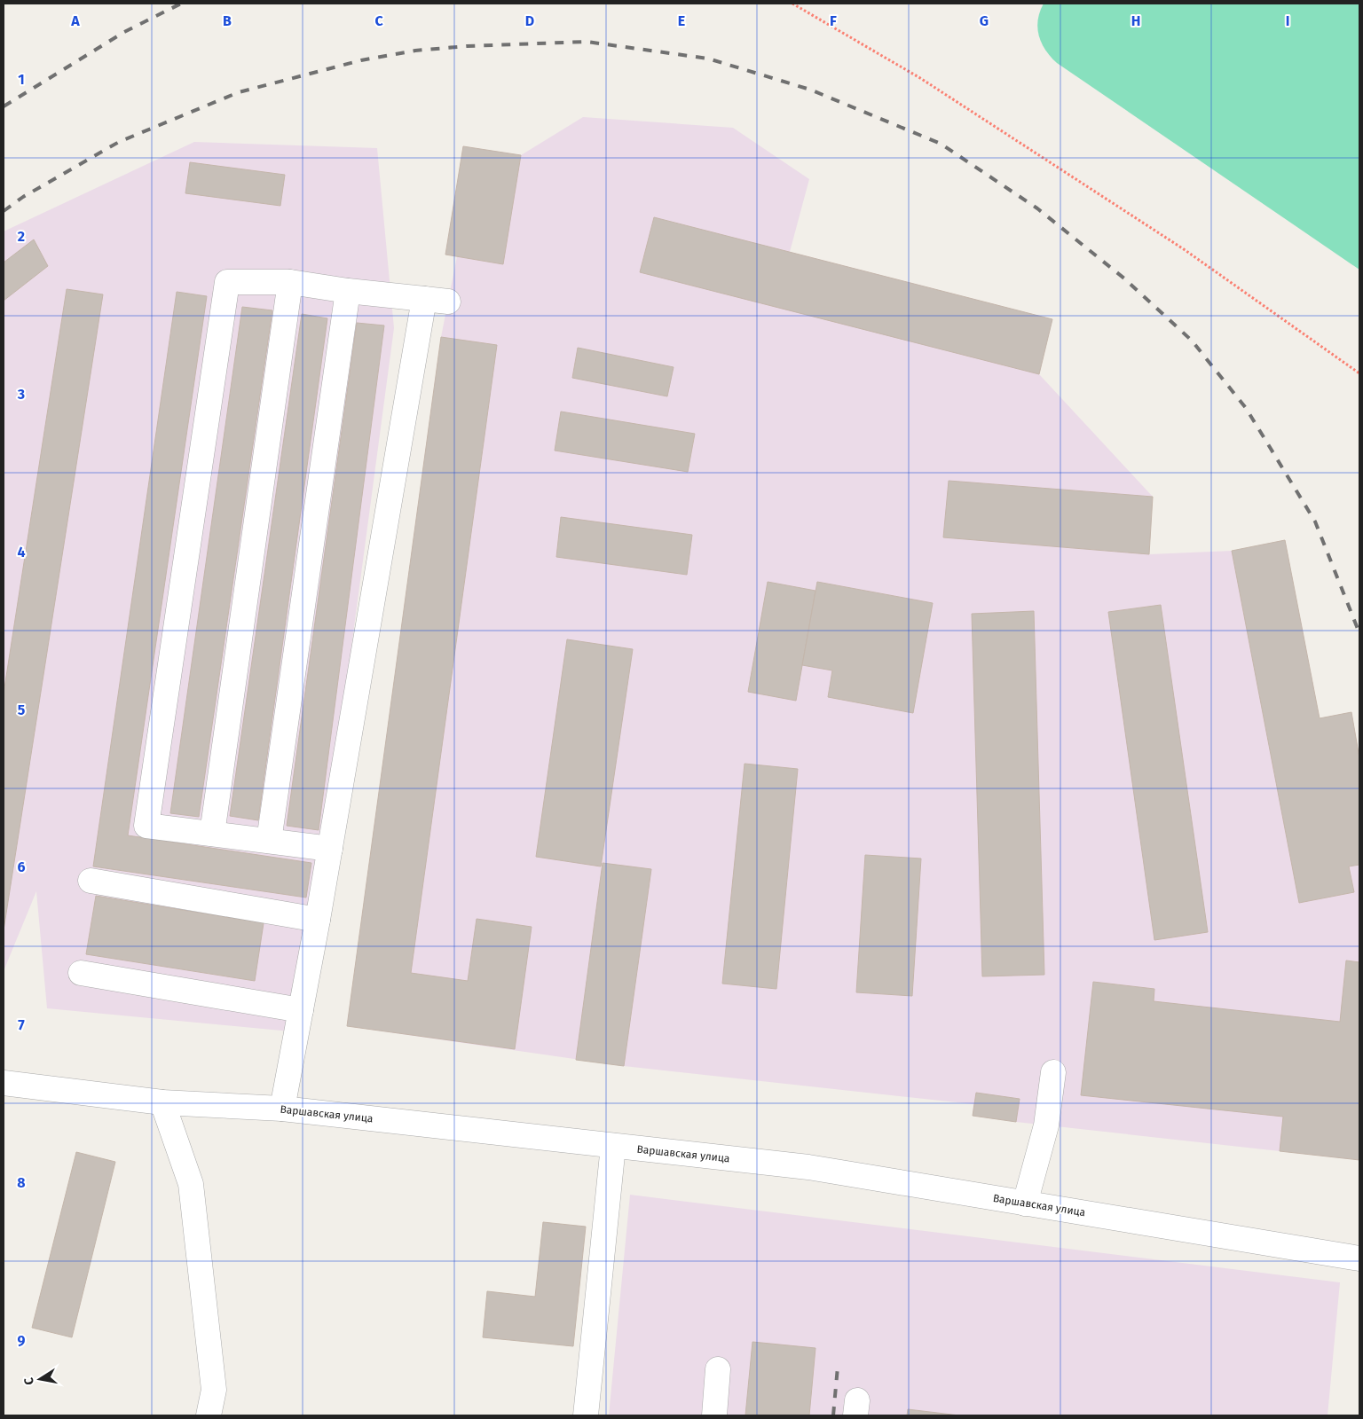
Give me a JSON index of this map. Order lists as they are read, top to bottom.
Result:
{
  "streets": {
    "street": ["Варшавская улица"]
  },
  "north": "left",
  "grid": {
    "columns": [
      "A",
      "B",
      "C",
      "D",
      "E",
      "F",
      "G",
      "H",
      "I"
    ],
    "rows": [
      "1",
      "2",
      "3",
      "4",
      "5",
      "6",
      "7",
      "8",
      "9"
    ]
  }
}
